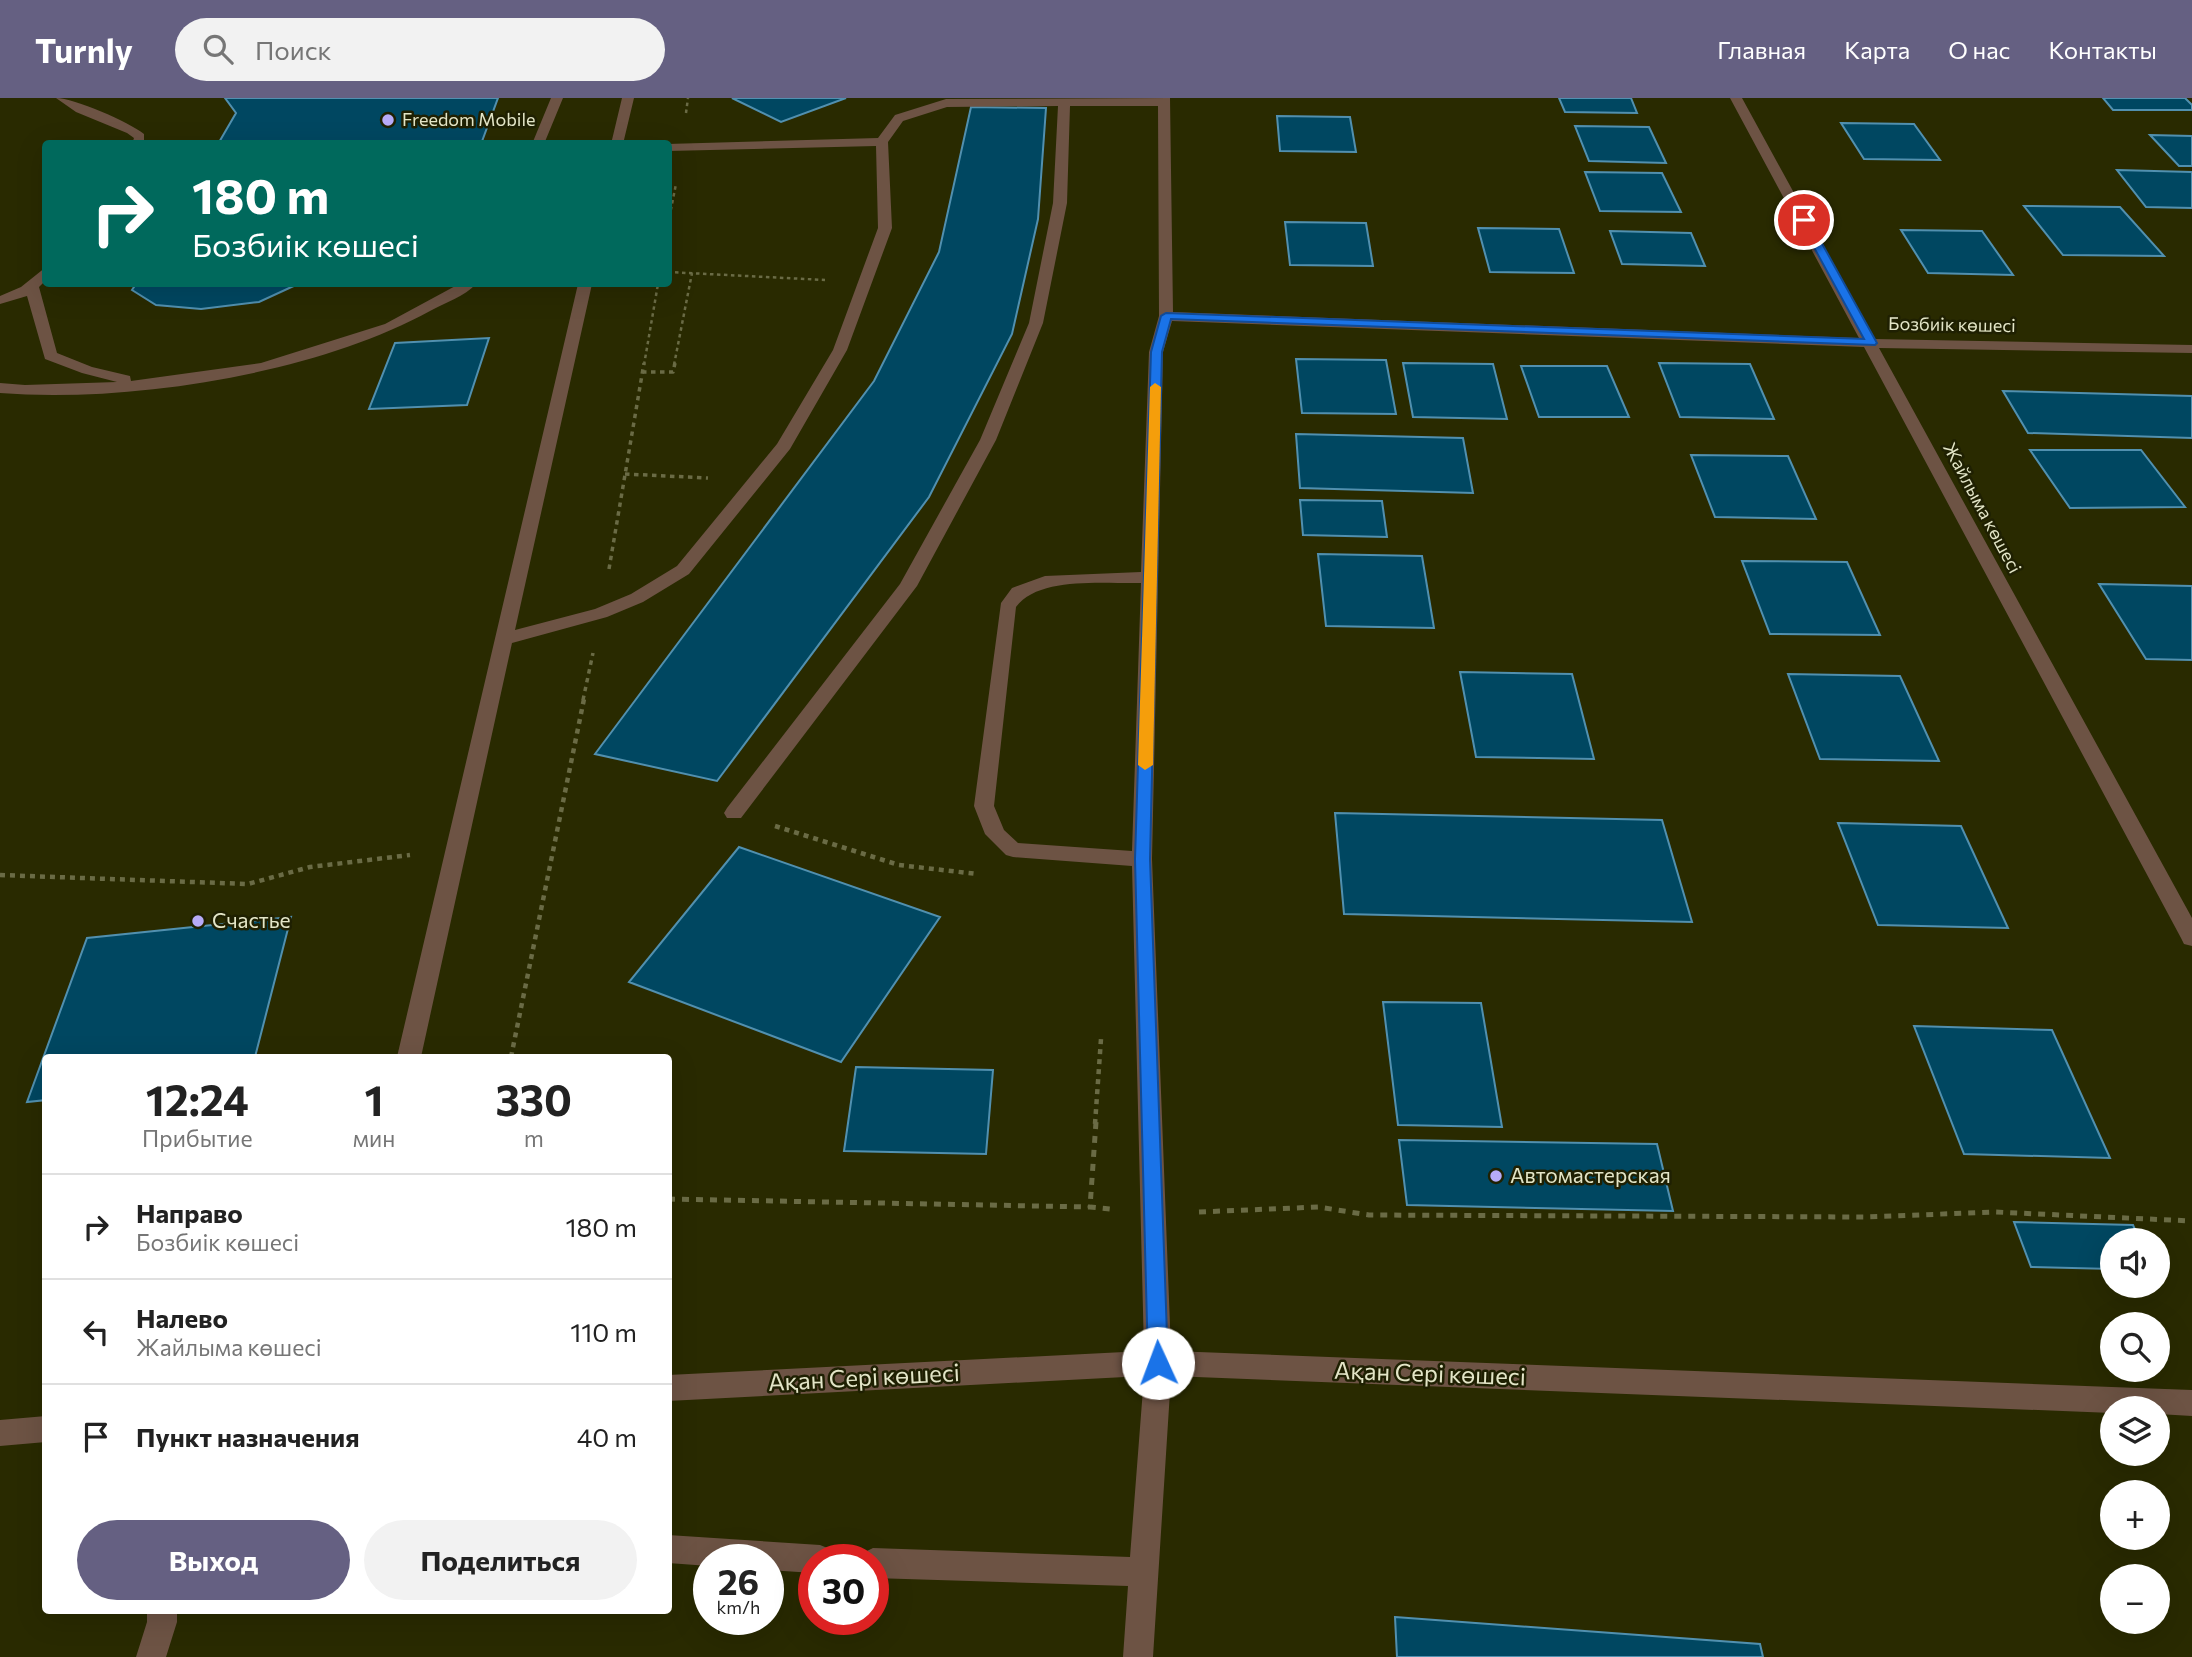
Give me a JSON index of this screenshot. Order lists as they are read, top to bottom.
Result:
{
  "streets": {
    "street": ["Бозбиік көшесі", "Жайлыма көшесі", "Ақан Сері көшесі"]
  },
  "crossings": [
    ["Бозбиік көшесі", "Жайлыма көшесі"]
  ],
  "places": ["Freedom Mobile", "Счастье", "Автомастерская"],
  "page": {
    "header": "Turnly",
    "search": "Поиск",
    "nav": [
      "Главная",
      "Карта",
      "О нас",
      "Контакты"
    ],
    "turn": ["180 m", "Бозбиік көшесі"],
    "eta": [
      "12:24",
      "Прибытие",
      "1",
      "мин",
      "330",
      "m"
    ],
    "list": [
      {
        "name": "Направо",
        "note": "Бозбиік көшесі",
        "value": "180 m"
      },
      {
        "name": "Налево",
        "note": "Жайлыма көшесі",
        "value": "110 m"
      },
      {
        "name": "Пункт назначения",
        "value": "40 m"
      }
    ],
    "map_buttons": ["+", "−"],
    "buttons": ["Выход", "Поделиться"],
    "speed": "26 km/h",
    "limit": "30"
  }
}
